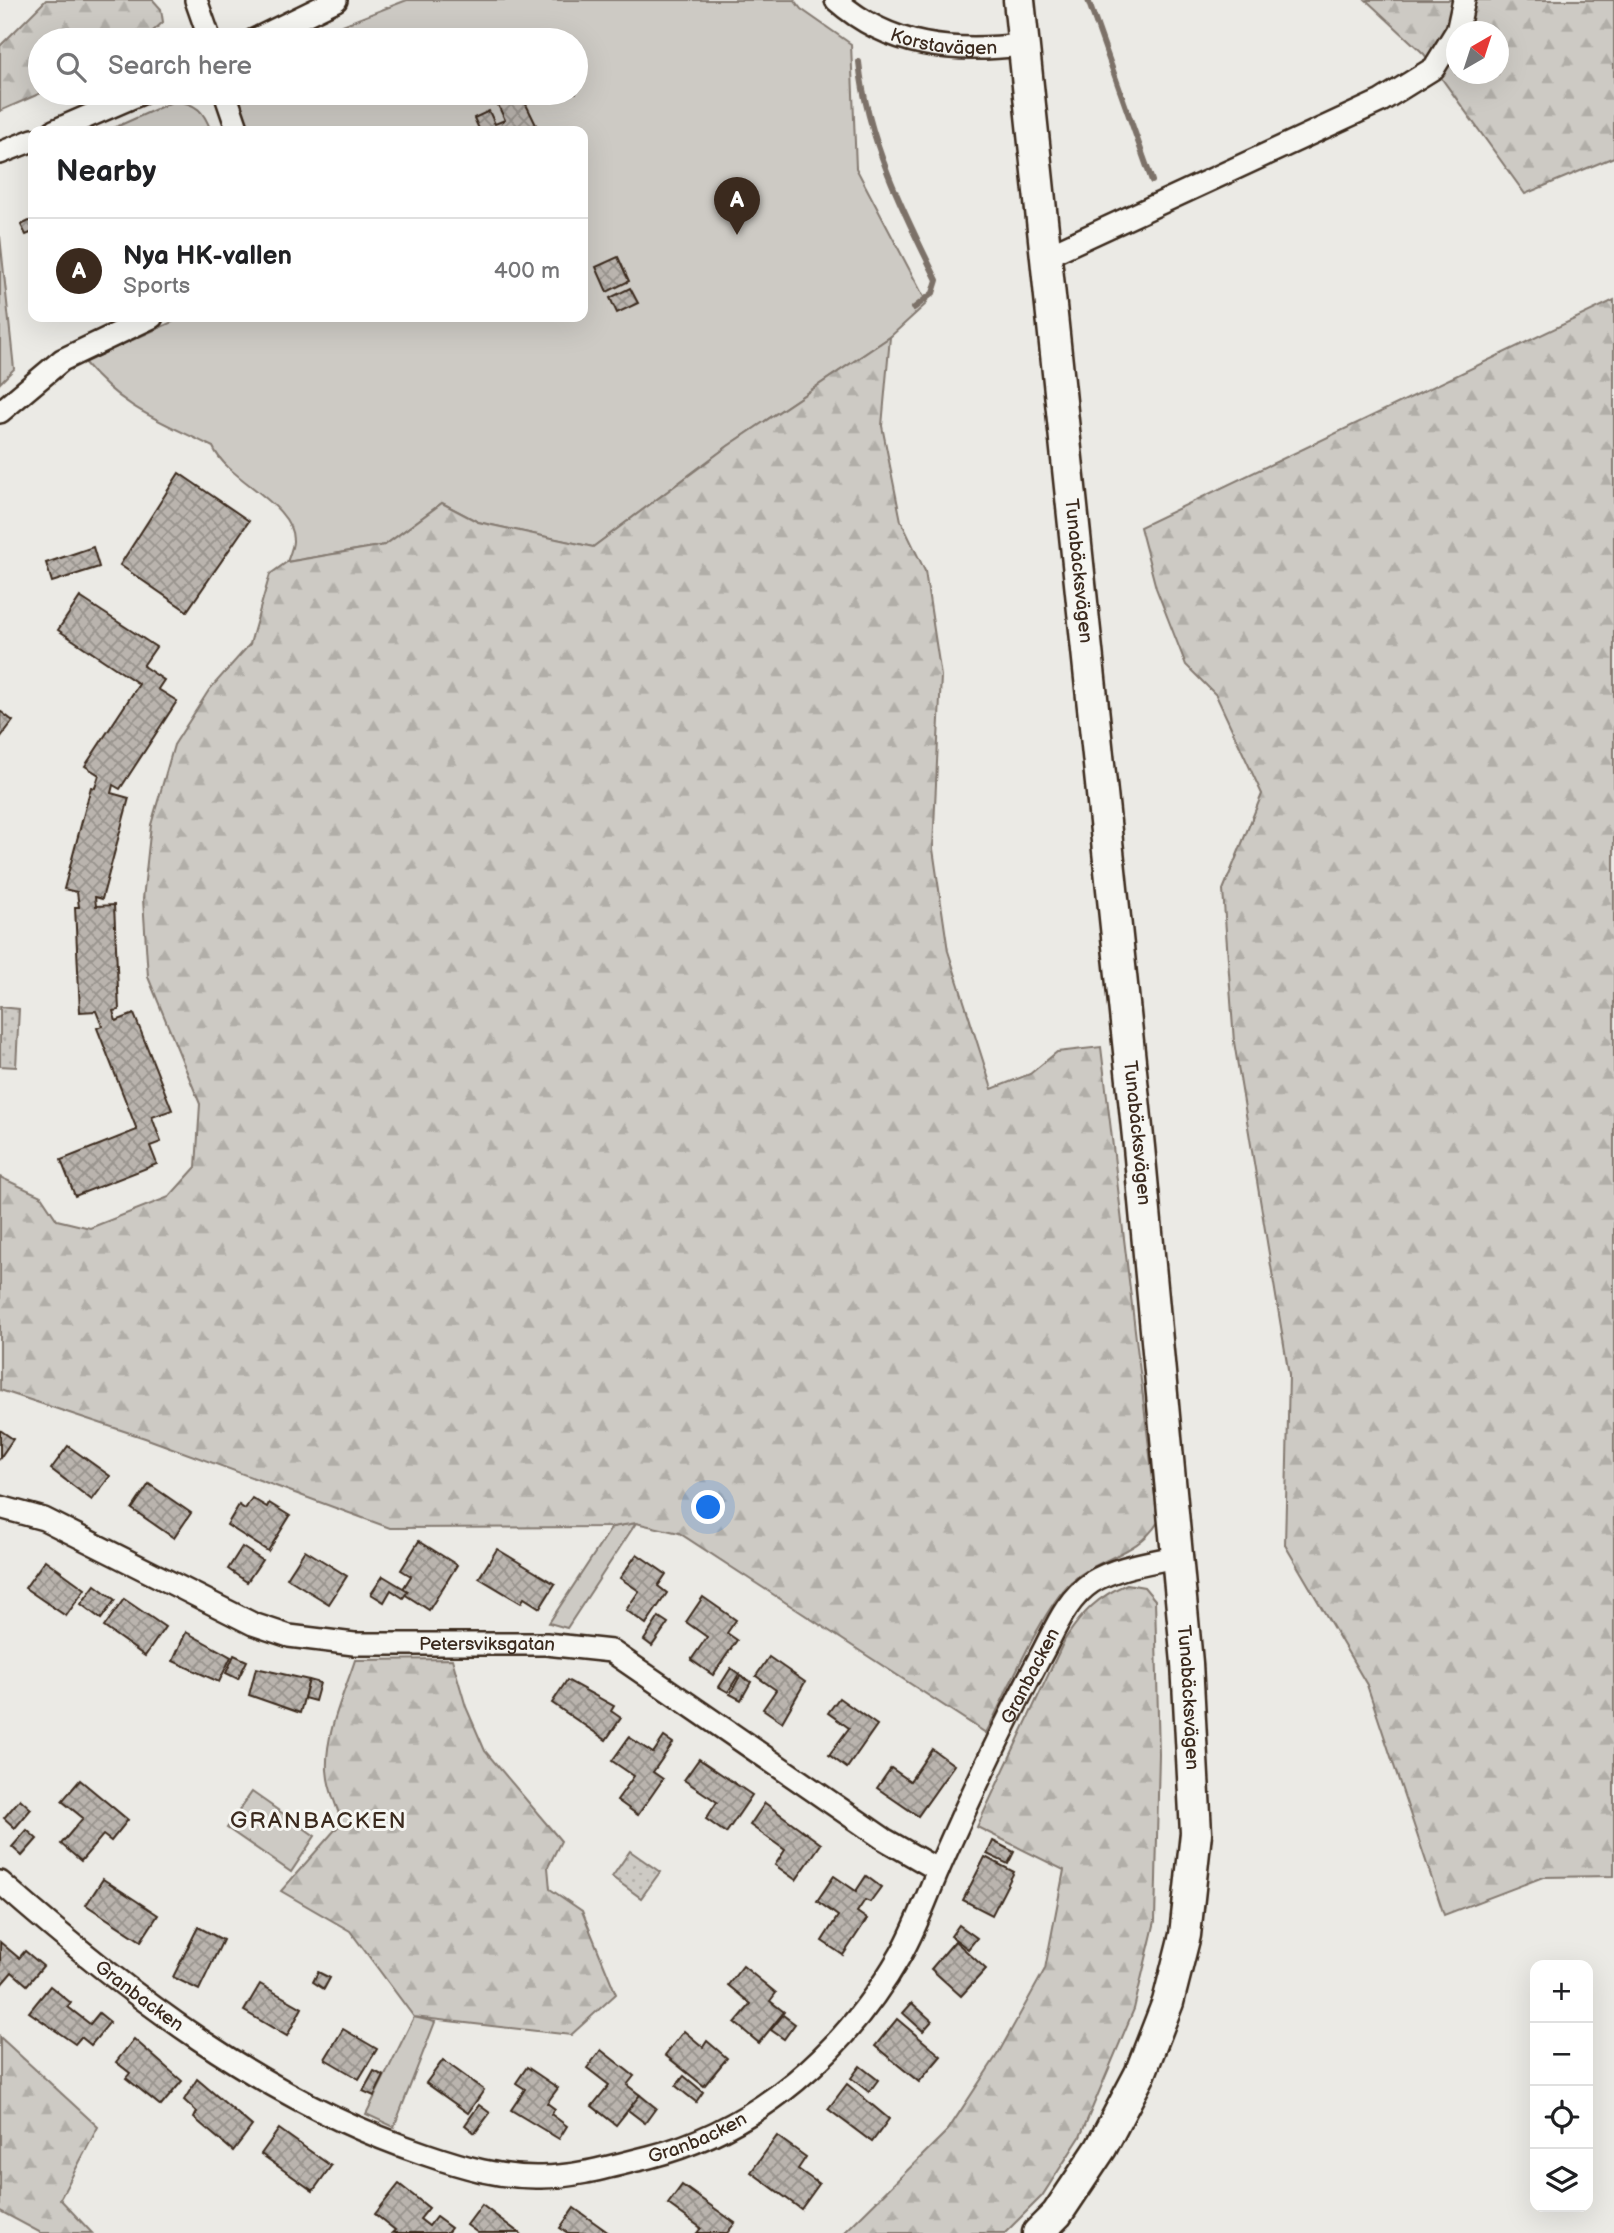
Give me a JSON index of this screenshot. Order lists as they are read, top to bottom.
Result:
{
  "streets": {
    "street": [
      "Korstavägen",
      "Tunabäcksvägen",
      "Petersviksgatan",
      "Granbacken"
    ]
  },
  "crossings": [
    ["Korstavägen", "Tunabäcksvägen"],
    ["Tunabäcksvägen", "Granbacken"],
    ["Petersviksgatan", "Granbacken"]
  ],
  "districts": ["GRANBACKEN"],
  "north": "top right",
  "page": {
    "search": "Search here",
    "heading": "Nearby",
    "pins": "A",
    "list": [
      {
        "mark": "A",
        "name": "Nya HK-vallen",
        "note": "Sports",
        "value": "400 m"
      }
    ],
    "map_buttons": ["+", "−"]
  }
}
